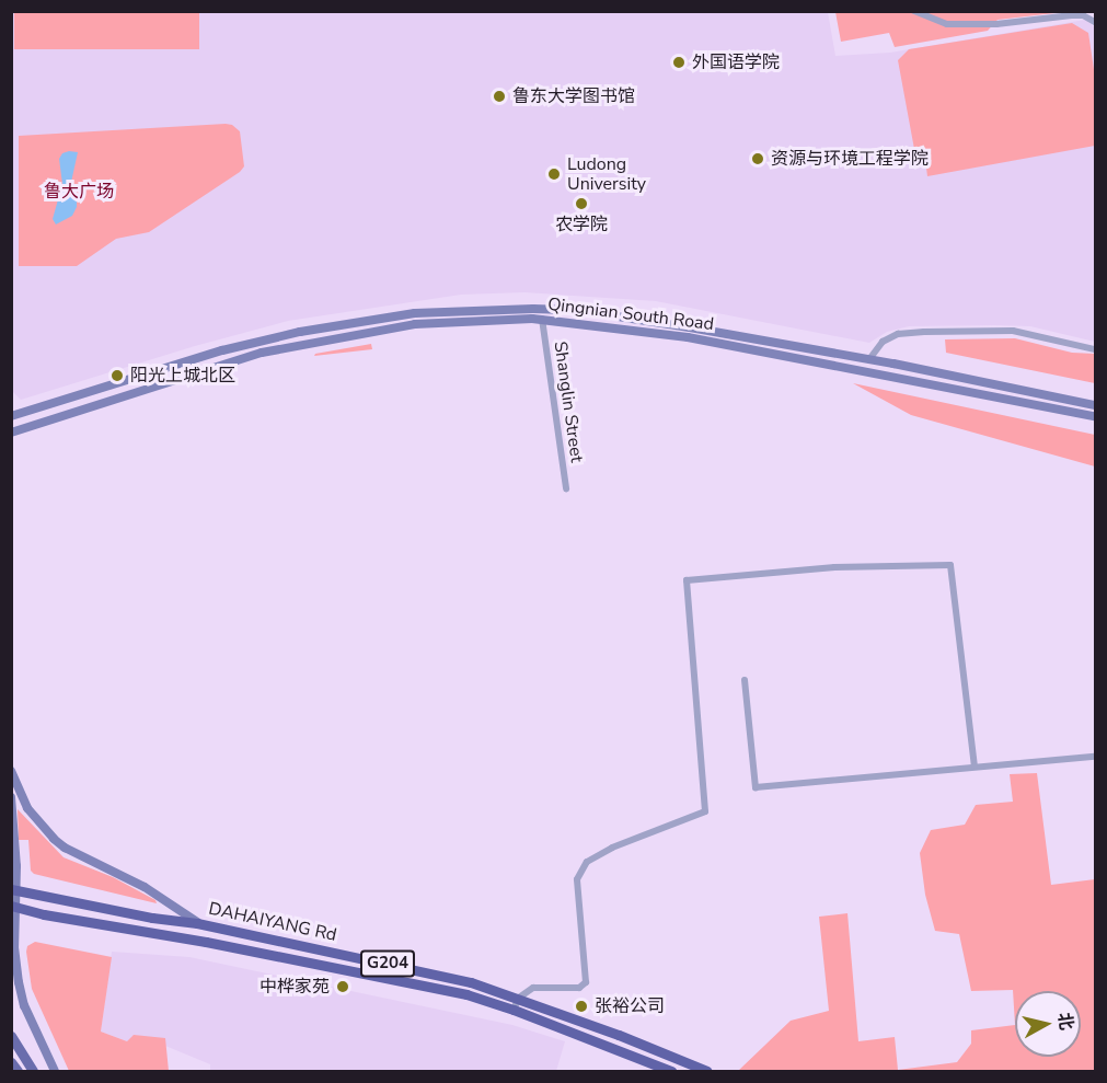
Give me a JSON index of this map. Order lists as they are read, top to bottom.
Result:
{
  "streets": {
    "highway": ["DAHAIYANG Rd", "G204"],
    "main road": ["Qingnian South Road"],
    "street": ["Shanglin Street"]
  },
  "crossings": [
    ["Qingnian South Road", "Shanglin Street"]
  ],
  "parks": ["鲁大广场"],
  "places": [
    "外国语学院",
    "鲁东大学图书馆",
    "资源与环境工程学院",
    "Ludong University",
    "农学院",
    "阳光上城北区",
    "中桦家苑",
    "张裕公司"
  ],
  "north": "right"
}
